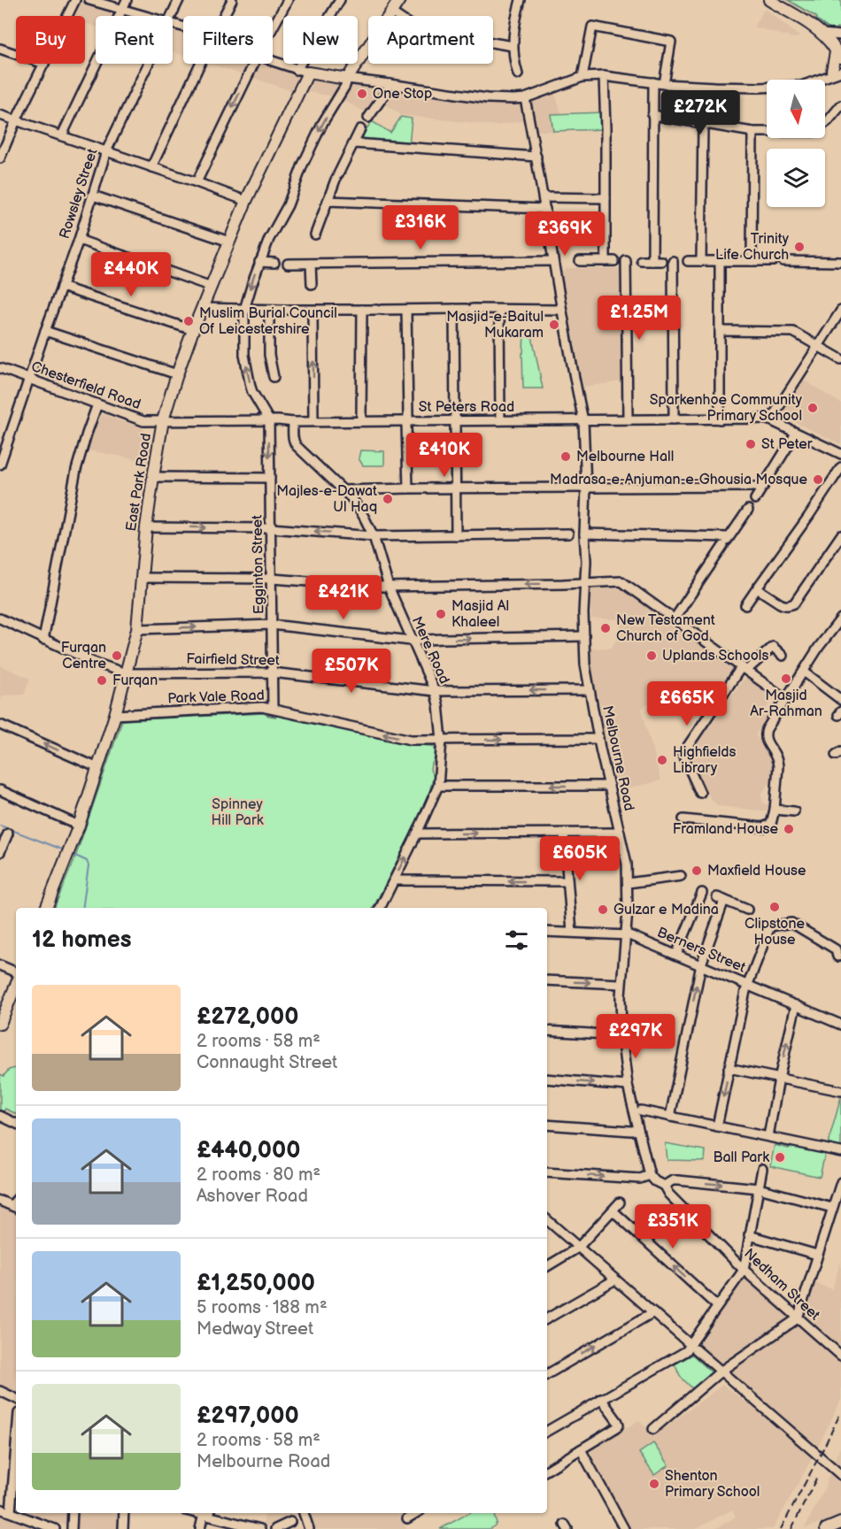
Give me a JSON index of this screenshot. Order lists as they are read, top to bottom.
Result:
{
  "streets": {
    "main road": ["East Park Road"],
    "street": [
      "Rowsley Street",
      "Chesterfield Road",
      "St Peters Road",
      "Egginton Street",
      "Mere Road",
      "Fairfield Street",
      "Park Vale Road",
      "Melbourne Road",
      "Berners Street",
      "Nedham Street"
    ]
  },
  "crossings": [
    ["Rowsley Street", "Chesterfield Road"],
    ["Chesterfield Road", "St Peters Road"],
    ["Chesterfield Road", "East Park Road"],
    ["St Peters Road", "East Park Road"],
    ["St Peters Road", "Egginton Street"],
    ["St Peters Road", "Mere Road"],
    ["St Peters Road", "Melbourne Road"],
    ["East Park Road", "Fairfield Street"],
    ["East Park Road", "Park Vale Road"],
    ["Egginton Street", "Fairfield Street"],
    ["Egginton Street", "Park Vale Road"],
    ["Mere Road", "Fairfield Street"],
    ["Mere Road", "Park Vale Road"],
    ["Fairfield Street", "Melbourne Road"],
    ["Park Vale Road", "Melbourne Road"],
    ["Melbourne Road", "Berners Street"]
  ],
  "parks": ["Spinney Hill Park"],
  "places": [
    "One Stop",
    "Trinity Life Church",
    "Muslim Burial Council Of Leicestershire",
    "Masjid-e-Baitul Mukaram",
    "Sparkenhoe Community Primary School",
    "St Peter",
    "Melbourne Hall",
    "Madrasa-e-Anjuman-e-Ghousia Mosque",
    "Majles-e-Dawat Ul Haq",
    "Masjid Al Khaleel",
    "New Testament Church of God",
    "Furqan Centre",
    "Uplands Schools",
    "Masjid Ar-Rahman",
    "Furqan",
    "Highfields Library",
    "Framland House",
    "Maxfield House",
    "Clipstone House",
    "Gulzar e Madina",
    "Ball Park",
    "Shenton Primary School"
  ],
  "north": "bottom",
  "page": {
    "chip": [
      "Buy",
      "Rent",
      "Filters",
      "New",
      "Apartment"
    ],
    "price": [
      "£272K",
      "£316K",
      "£369K",
      "£440K",
      "£1.25M",
      "£410K",
      "£421K",
      "£507K",
      "£665K",
      "£605K",
      "£297K",
      "£351K"
    ],
    "heading": "12 homes",
    "list": [
      {
        "name": "£272,000",
        "note": "2 rooms · 58 m² · Connaught Street"
      },
      {
        "name": "£440,000",
        "note": "2 rooms · 80 m² · Ashover Road"
      },
      {
        "name": "£1,250,000",
        "note": "5 rooms · 188 m² · Medway Street"
      },
      {
        "name": "£297,000",
        "note": "2 rooms · 58 m² · Melbourne Road"
      }
    ]
  }
}
